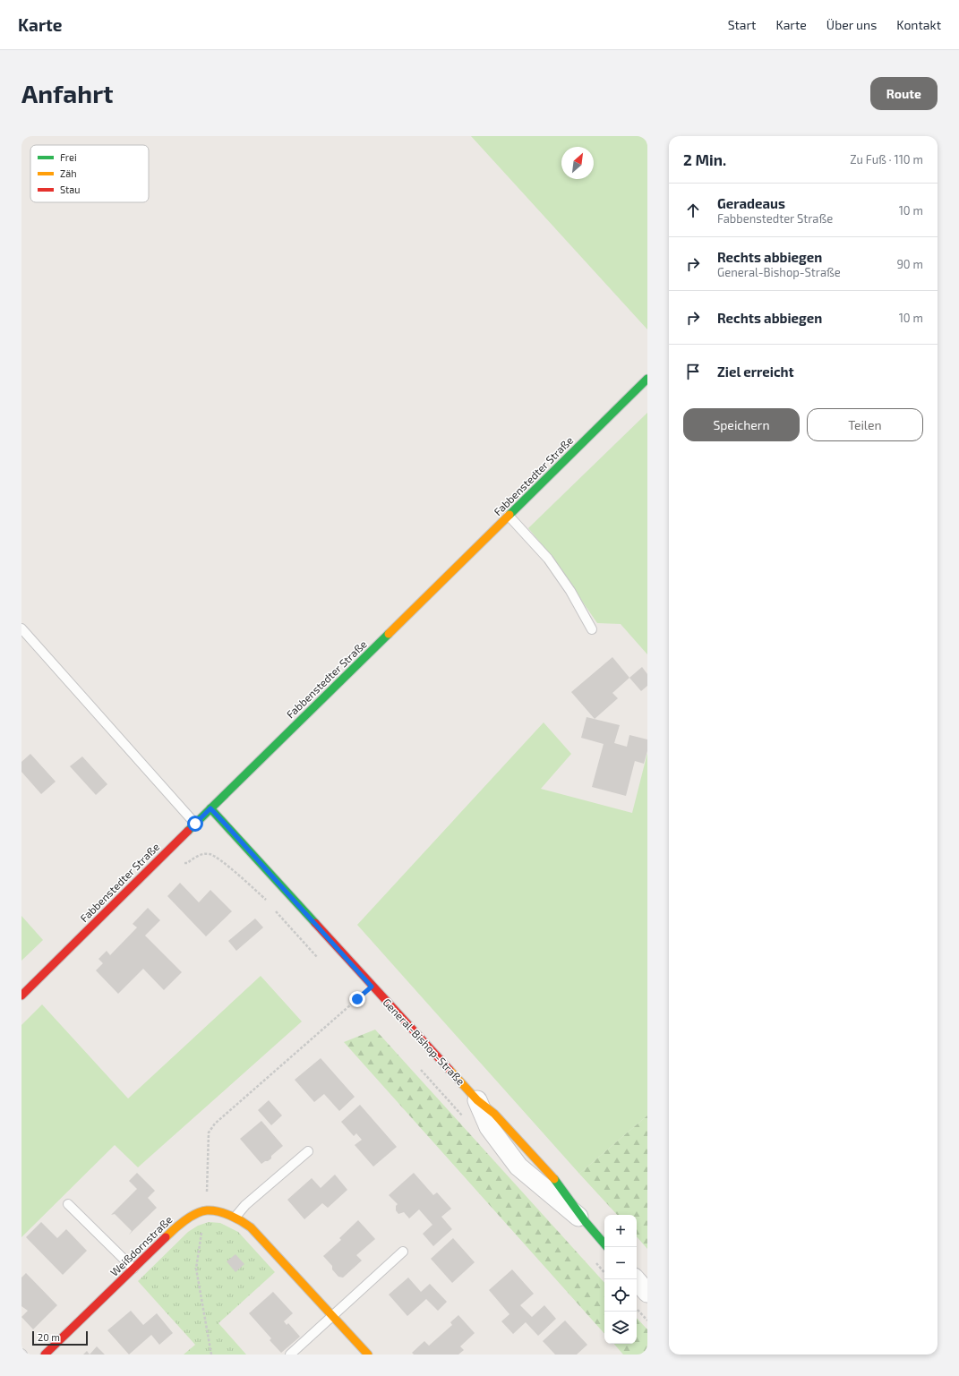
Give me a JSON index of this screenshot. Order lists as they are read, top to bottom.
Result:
{
  "streets": {
    "street": ["Fabbenstedter Straße", "General-Bishop-Straße", "Weißdornstraße"]
  },
  "crossings": [
    ["Fabbenstedter Straße", "General-Bishop-Straße"]
  ],
  "legend": ["Frei", "Zäh", "Stau"],
  "scale_bar": "20 m",
  "north": "top right",
  "page": {
    "header": "Karte",
    "nav": [
      "Start",
      "Karte",
      "Über uns",
      "Kontakt"
    ],
    "buttons": [
      "Route",
      ["Speichern", "Teilen"]
    ],
    "title": "Anfahrt",
    "heading": ["2 Min.", "Zu Fuß · 110 m"],
    "list": [
      ["Geradeaus", "Fabbenstedter Straße", "10 m"],
      ["Rechts abbiegen", "General-Bishop-Straße", "90 m"],
      ["Rechts abbiegen", "10 m"],
      "Ziel erreicht"
    ],
    "map_buttons": ["+", "−"],
    "scale": "20 m"
  }
}
